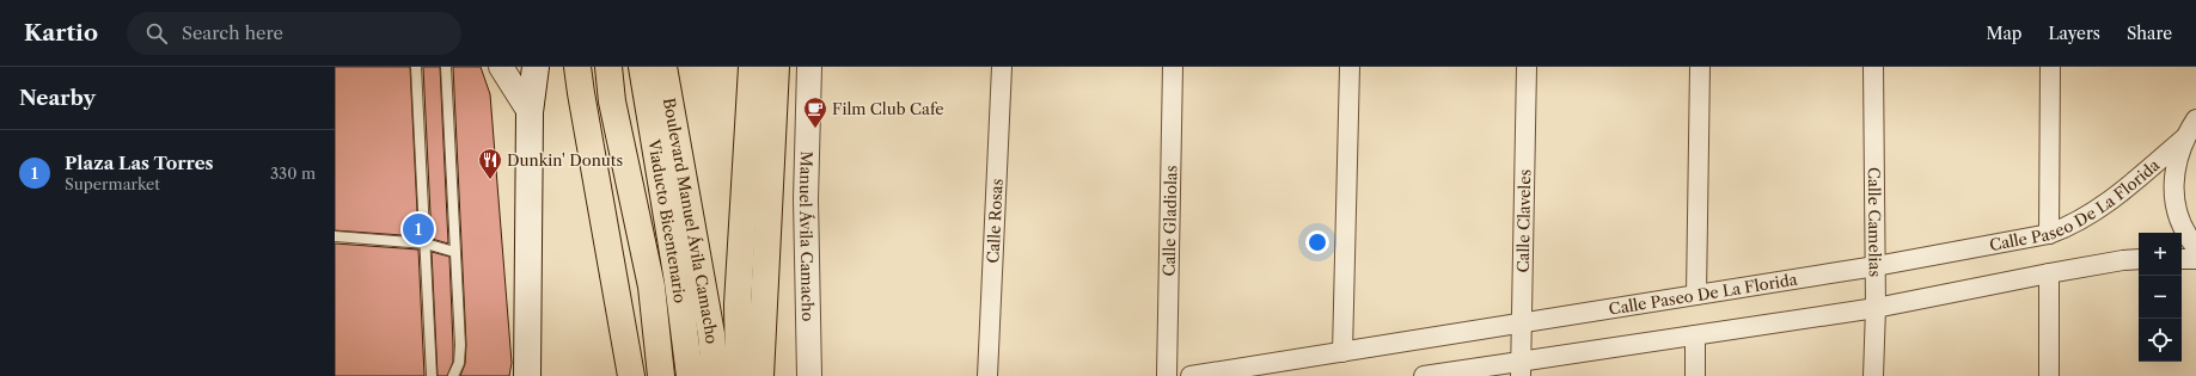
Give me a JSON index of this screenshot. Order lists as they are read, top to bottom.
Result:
{
  "streets": {
    "main road": ["Viaducto Bicentenario", "Boulevard Manuel Ávila Camacho"],
    "street": [
      "Calle Paseo De La Florida",
      "Calle Claveles",
      "Calle Rosas",
      "Calle Gladiolas",
      "Calle Camelias",
      "Manuel Ávila Camacho"
    ]
  },
  "crossings": [
    ["Calle Paseo De La Florida", "Calle Claveles"],
    ["Calle Paseo De La Florida", "Calle Camelias"]
  ],
  "places": {
    "cafe": ["Film Club Cafe"],
    "restaurant": ["Dunkin' Donuts"]
  },
  "page": {
    "header": "Kartio",
    "search": "Search here",
    "nav": ["Map", "Layers", "Share"],
    "heading": "Nearby",
    "list": [
      {
        "mark": "1",
        "name": "Plaza Las Torres",
        "note": "Supermarket",
        "value": "330 m"
      }
    ],
    "pins": "1",
    "map_buttons": ["+", "−"]
  }
}
